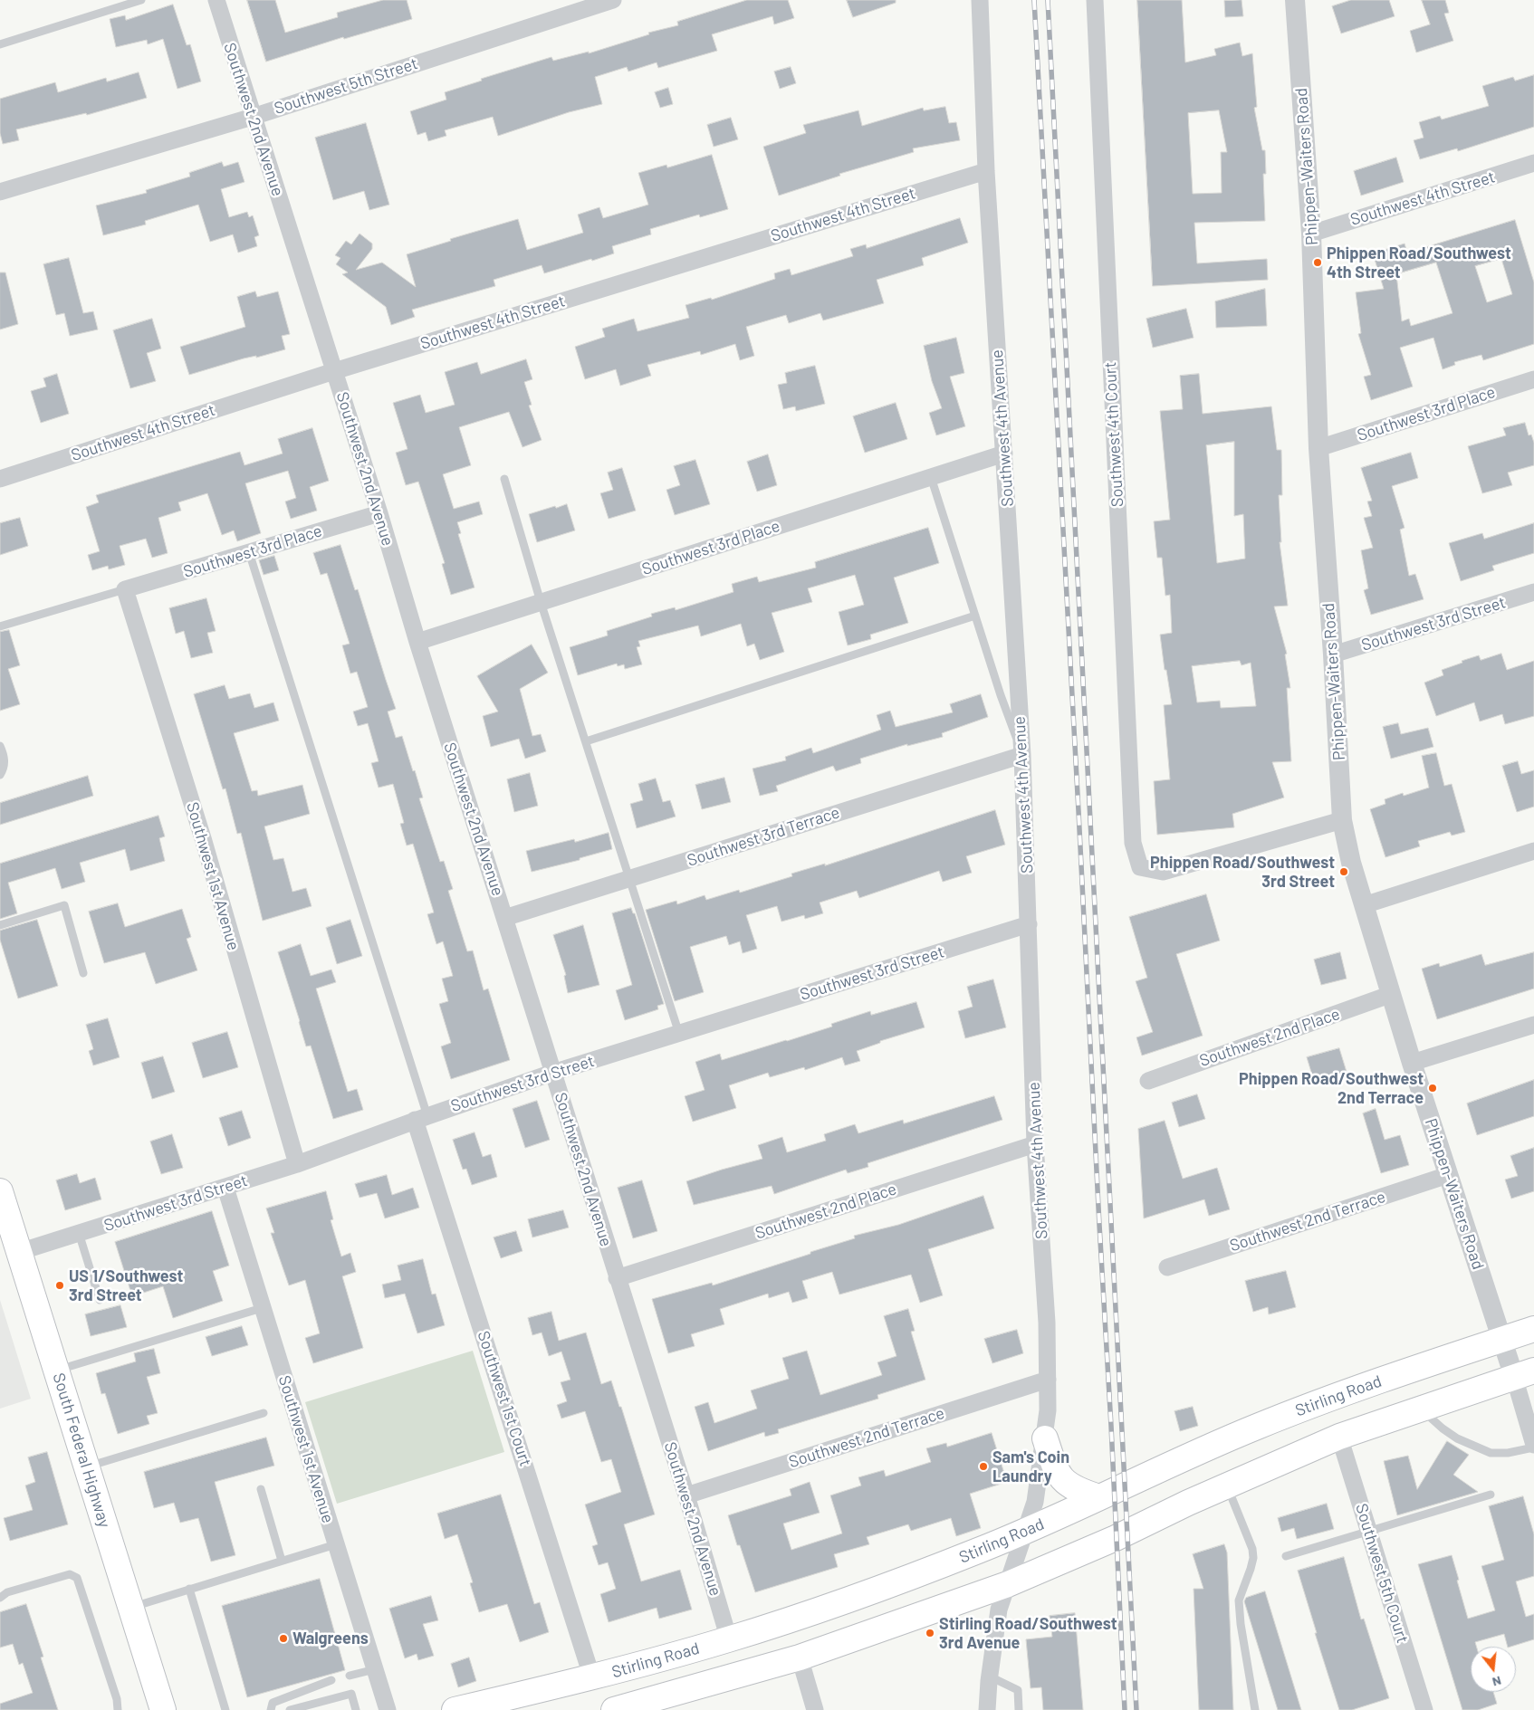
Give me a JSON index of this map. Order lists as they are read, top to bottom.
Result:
{
  "streets": {
    "main road": ["Stirling Road", "South Federal Highway"],
    "street": [
      "Southwest 5th Street",
      "Southwest 2nd Avenue",
      "Phippen-Waiters Road",
      "Southwest 4th Street",
      "Southwest 3rd Place",
      "Southwest 4th Avenue",
      "Southwest 4th Court",
      "Southwest 3rd Street",
      "Southwest 3rd Terrace",
      "Southwest 1st Avenue",
      "Southwest 2nd Place",
      "Southwest 2nd Terrace",
      "Southwest 1st Court",
      "Southwest 5th Court"
    ]
  },
  "crossings": [
    ["Southwest 5th Street", "Southwest 2nd Avenue"],
    ["Southwest 2nd Avenue", "Southwest 4th Street"],
    ["Southwest 2nd Avenue", "Southwest 3rd Place"],
    ["Southwest 2nd Avenue", "Southwest 3rd Street"],
    ["Southwest 2nd Avenue", "Southwest 3rd Terrace"],
    ["Southwest 2nd Avenue", "Southwest 2nd Place"],
    ["Southwest 2nd Avenue", "Southwest 2nd Terrace"],
    ["Southwest 2nd Avenue", "Stirling Road"],
    ["Phippen-Waiters Road", "Southwest 4th Street"],
    ["Phippen-Waiters Road", "Southwest 3rd Place"],
    ["Phippen-Waiters Road", "Southwest 4th Court"],
    ["Phippen-Waiters Road", "Southwest 3rd Street"],
    ["Phippen-Waiters Road", "Southwest 2nd Place"],
    ["Phippen-Waiters Road", "Southwest 2nd Terrace"],
    ["Phippen-Waiters Road", "Stirling Road"],
    ["Southwest 4th Street", "Southwest 4th Avenue"],
    ["Southwest 3rd Place", "Southwest 4th Avenue"],
    ["Southwest 3rd Place", "Southwest 1st Avenue"],
    ["Southwest 4th Avenue", "Southwest 3rd Street"],
    ["Southwest 4th Avenue", "Southwest 3rd Terrace"],
    ["Southwest 4th Avenue", "Southwest 2nd Place"],
    ["Southwest 4th Avenue", "Southwest 2nd Terrace"],
    ["Southwest 4th Avenue", "Stirling Road"],
    ["Southwest 3rd Street", "Southwest 1st Avenue"],
    ["Southwest 3rd Street", "Southwest 1st Court"],
    ["Southwest 3rd Street", "South Federal Highway"],
    ["Stirling Road", "Southwest 1st Court"]
  ],
  "places": [
    "Phippen Road/Southwest 4th Street",
    "Phippen Road/Southwest 3rd Street",
    "Phippen Road/Southwest 2nd Terrace",
    "US 1/Southwest 3rd Street",
    "Sam's Coin Laundry",
    "Stirling Road/Southwest 3rd Avenue",
    "Walgreens"
  ],
  "north": "bottom"
}
